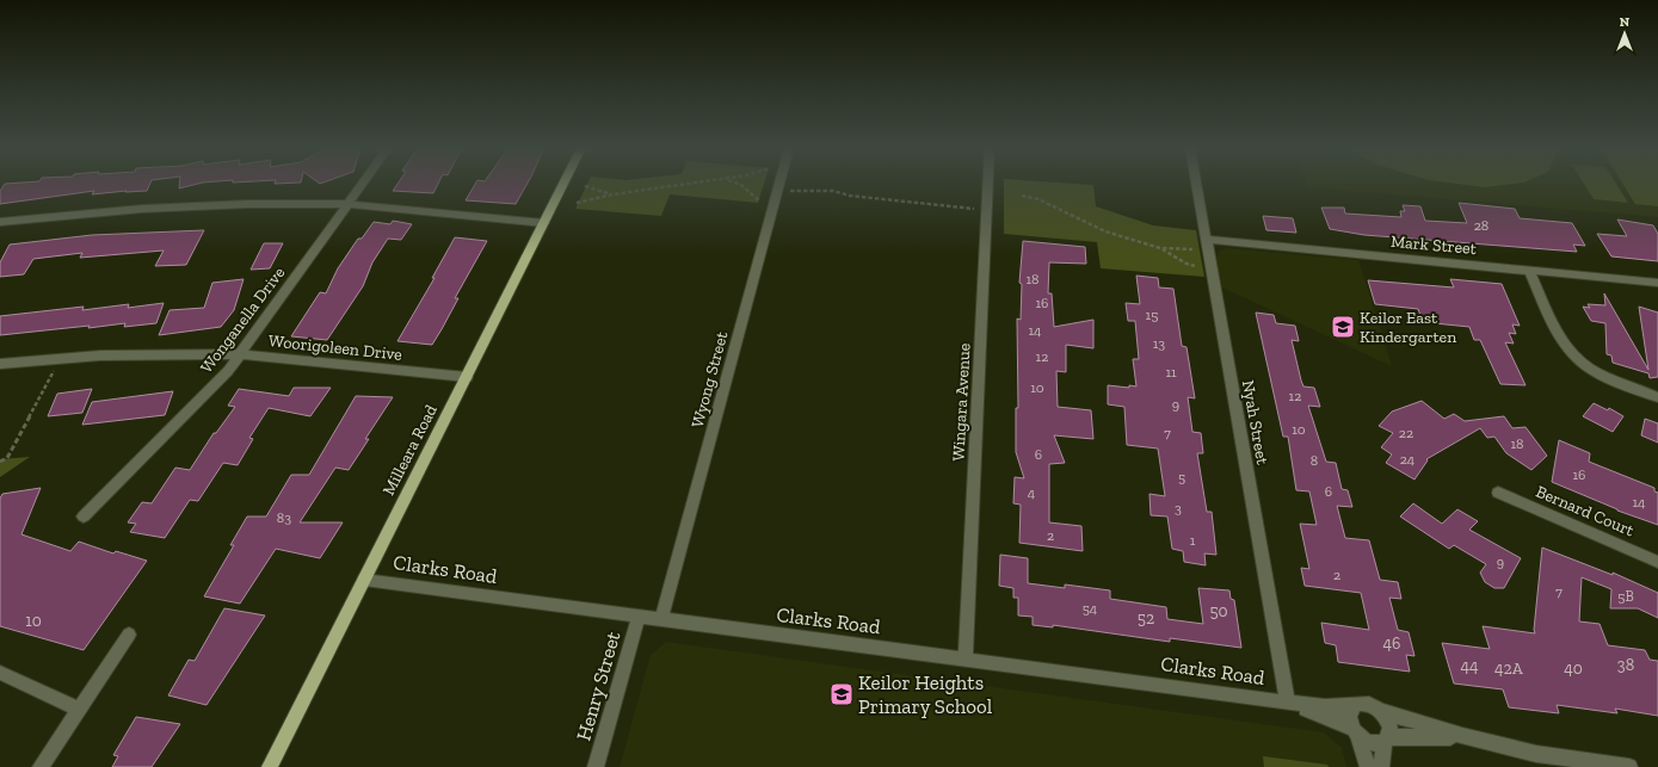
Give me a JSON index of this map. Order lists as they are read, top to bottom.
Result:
{
  "streets": {
    "main road": ["Milleara Road"],
    "street": [
      "Mark Street",
      "Wonganella Drive",
      "Woorigoleen Drive",
      "Wyong Street",
      "Wingara Avenue",
      "Nyah Street",
      "Bernard Court",
      "Clarks Road",
      "Henry Street"
    ]
  },
  "crossings": [
    ["Mark Street", "Nyah Street"],
    ["Wonganella Drive", "Woorigoleen Drive"],
    ["Woorigoleen Drive", "Milleara Road"],
    ["Wyong Street", "Clarks Road"],
    ["Wingara Avenue", "Clarks Road"],
    ["Nyah Street", "Clarks Road"],
    ["Milleara Road", "Clarks Road"],
    ["Clarks Road", "Henry Street"]
  ],
  "places": {
    "school or university": ["Keilor East Kindergarten", "Keilor Heights Primary School"]
  },
  "house_numbers": [
    "28",
    "18",
    "16",
    "15",
    "14",
    "13",
    "12",
    "11",
    "10",
    "12",
    "9",
    "10",
    "7",
    "22",
    "18",
    "6",
    "24",
    "8",
    "16",
    "5",
    "6",
    "4",
    "14",
    "3",
    "83",
    "2",
    "1",
    "9",
    "2",
    "7",
    "5B",
    "54",
    "50",
    "52",
    "10",
    "46",
    "38",
    "44",
    "42A",
    "40"
  ],
  "north": "top"
}
